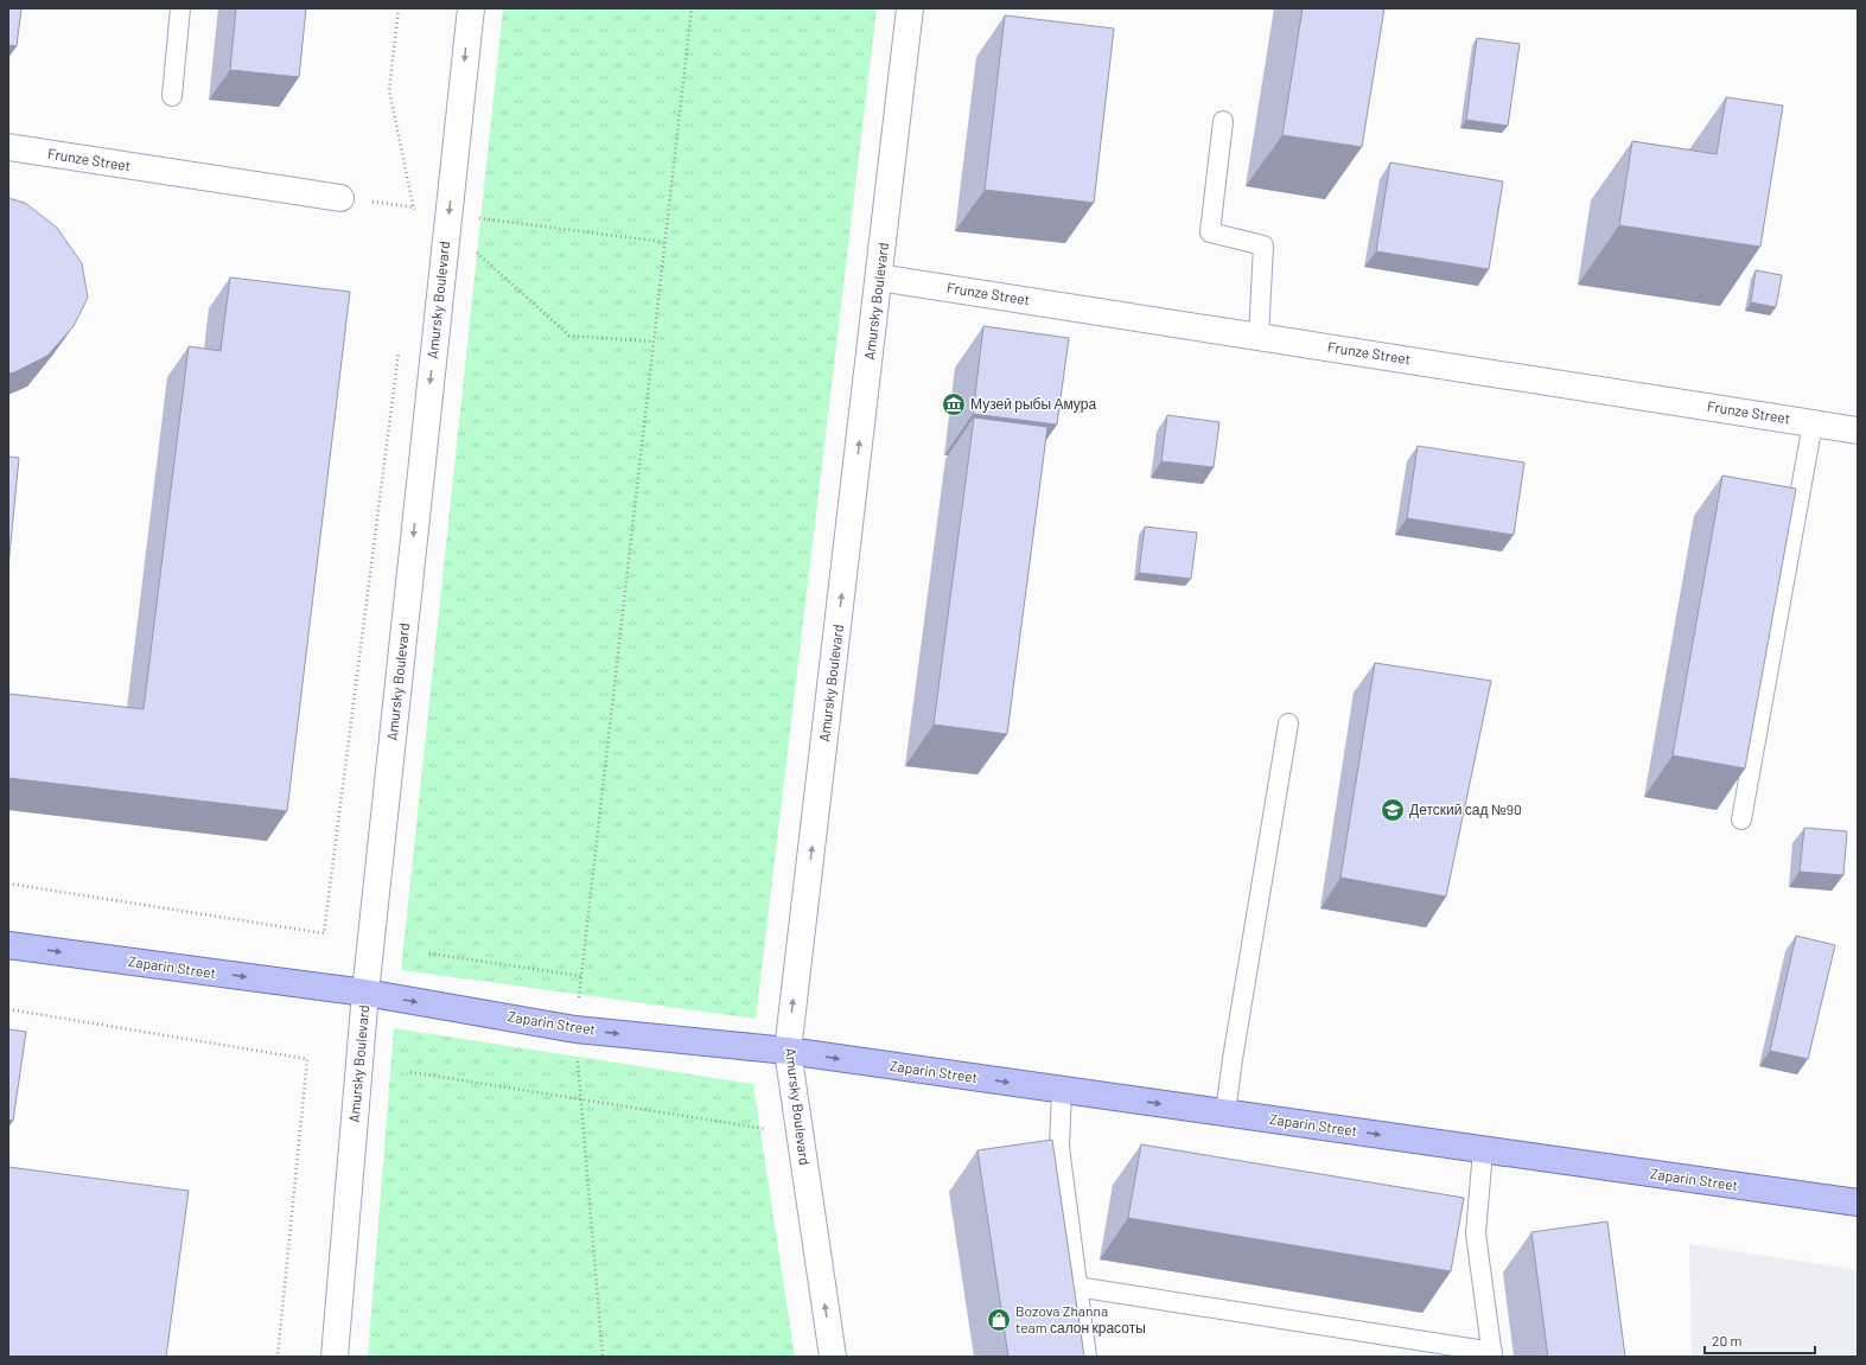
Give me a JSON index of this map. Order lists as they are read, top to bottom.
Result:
{
  "streets": {
    "main road": ["Zaparin Street"],
    "street": ["Frunze Street", "Amursky Boulevard"]
  },
  "crossings": [
    ["Frunze Street", "Amursky Boulevard"],
    ["Amursky Boulevard", "Zaparin Street"]
  ],
  "one_way": ["Zaparin Street"],
  "places": {
    "museum": ["Музей рыбы Амура"],
    "school or university": ["Детский сад №90"],
    "shop": ["Bozova Zhanna team салон красоты"]
  },
  "scale_bar": "20 m"
}
